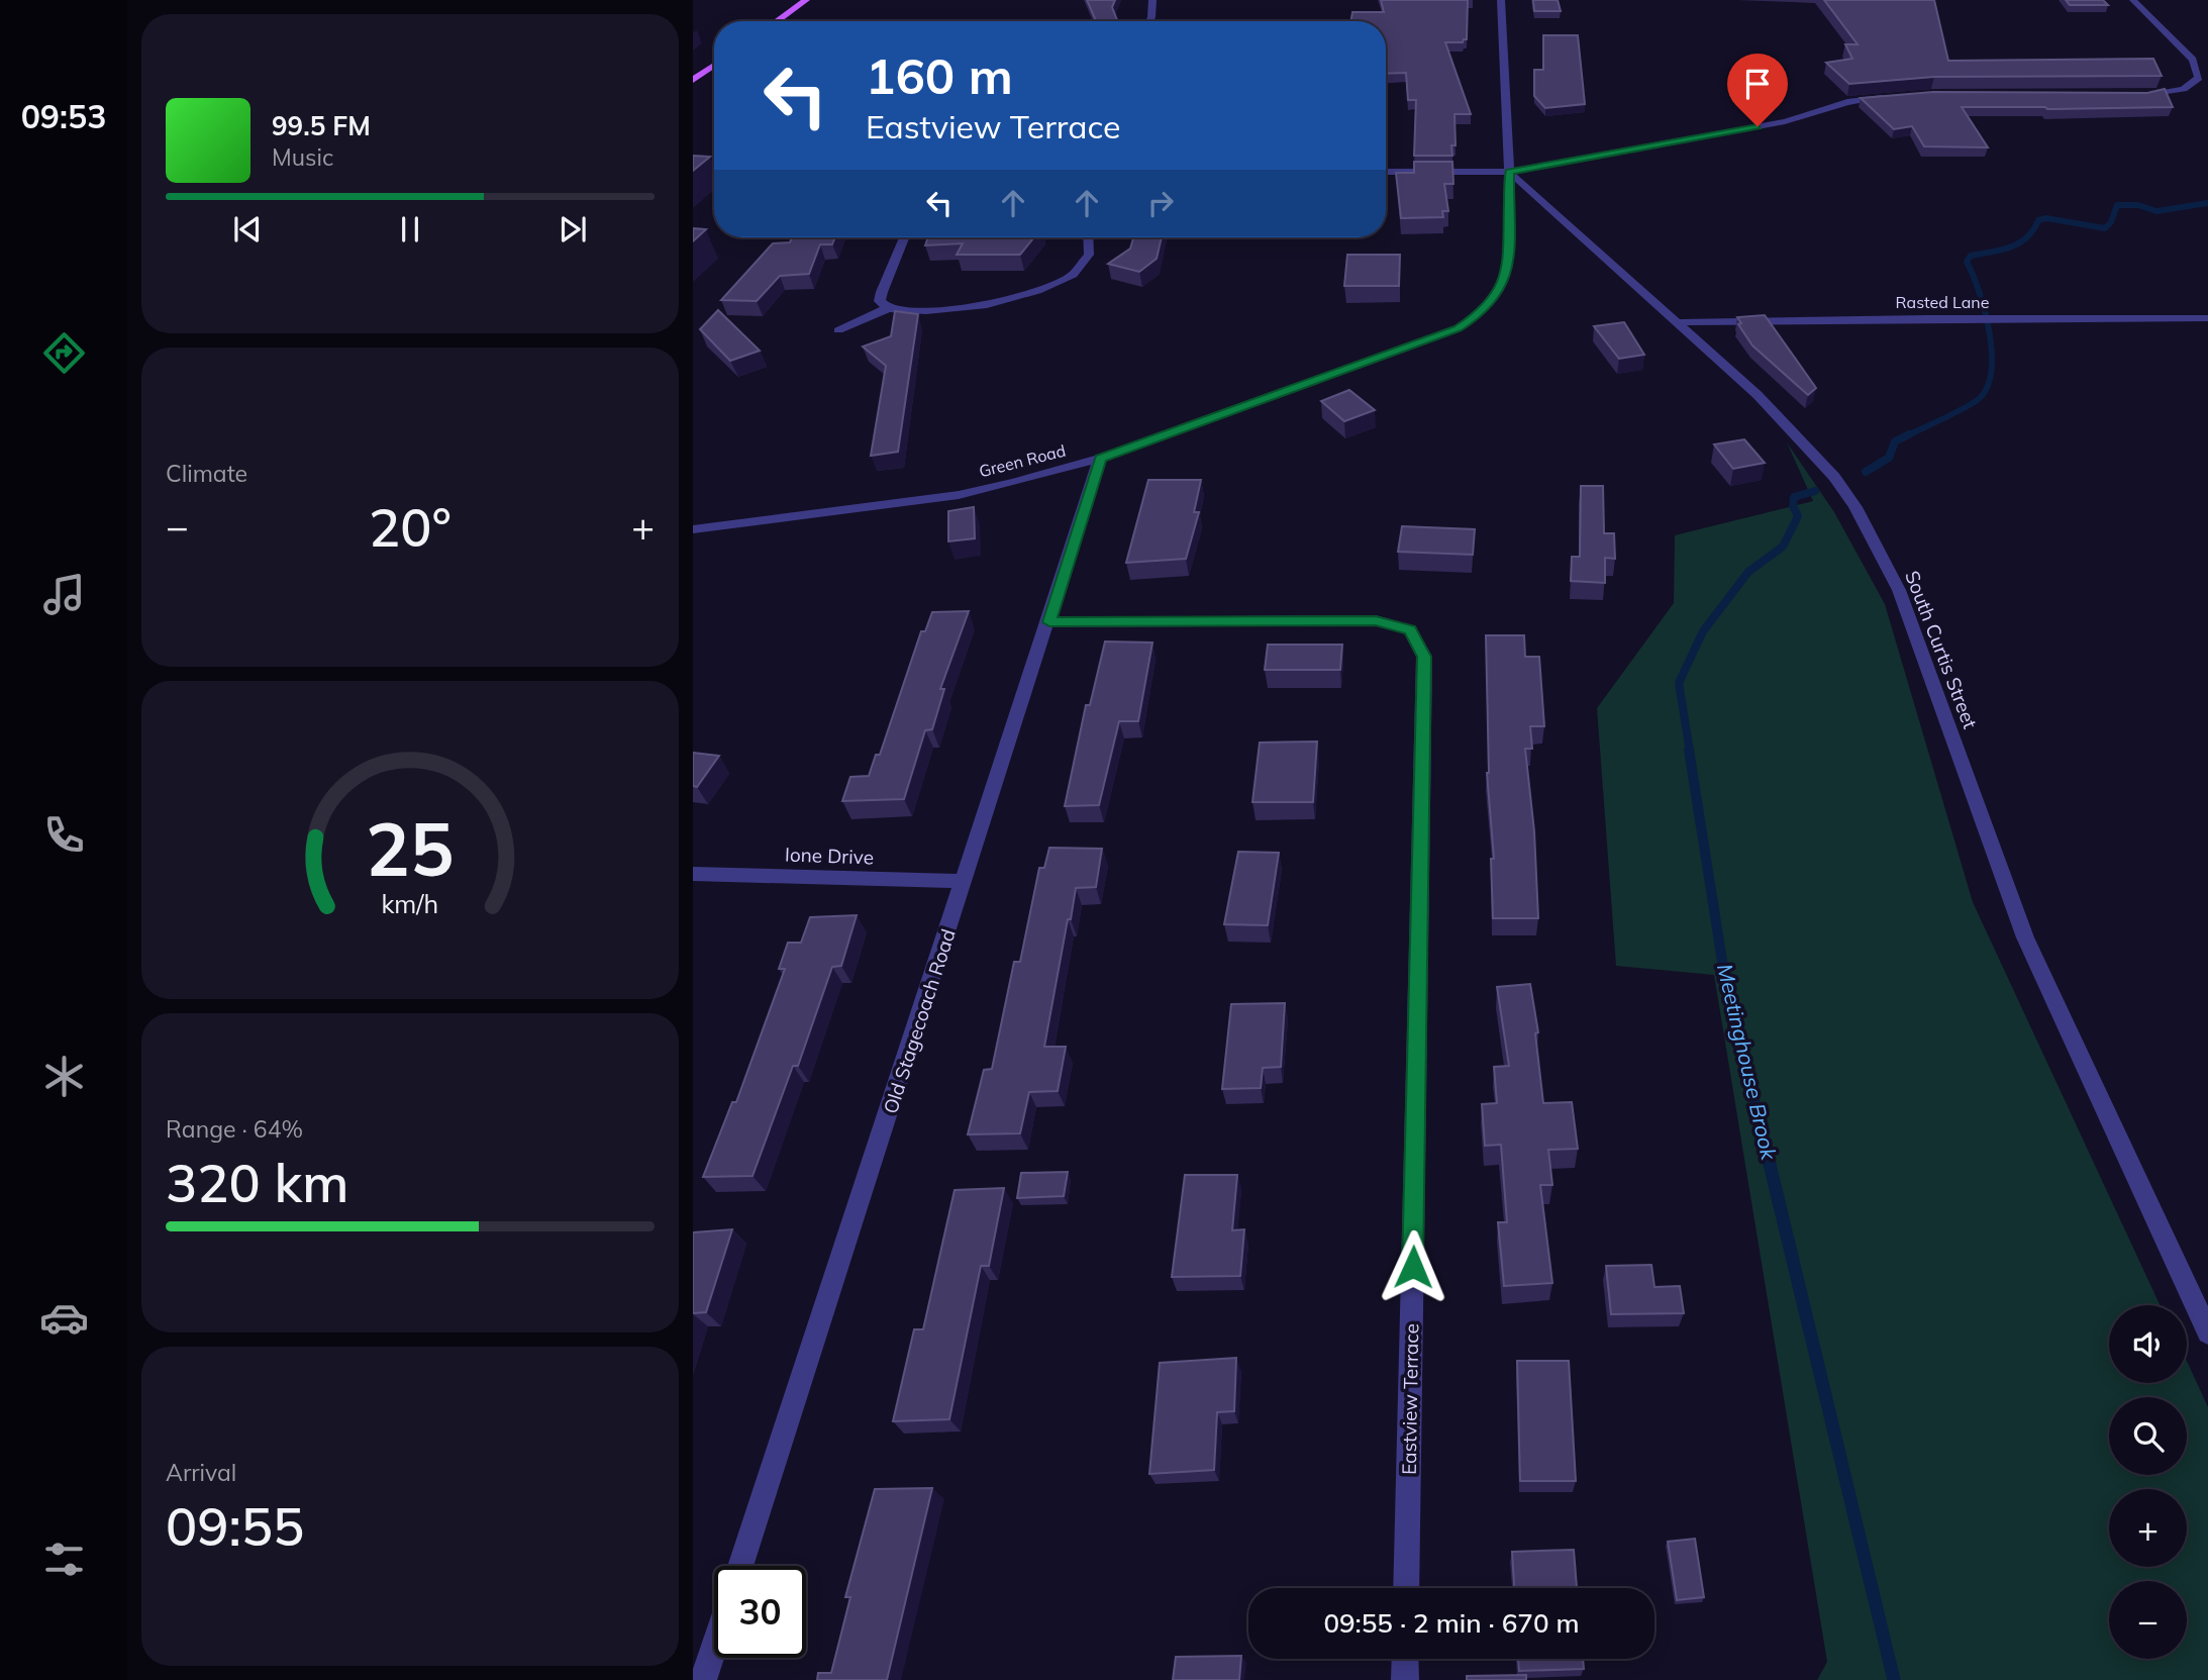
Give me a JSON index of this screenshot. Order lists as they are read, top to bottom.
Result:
{
  "streets": {
    "street": [
      "Rasted Lane",
      "Green Road",
      "South Curtis Street",
      "Ione Drive",
      "Old Stagecoach Road",
      "Eastview Terrace"
    ]
  },
  "crossings": [
    ["Rasted Lane", "South Curtis Street"],
    ["Green Road", "South Curtis Street"],
    ["Green Road", "Old Stagecoach Road"],
    ["Ione Drive", "Old Stagecoach Road"],
    ["Old Stagecoach Road", "Eastview Terrace"]
  ],
  "water": ["Meetinghouse Brook"],
  "page": {
    "tabs": "09:53",
    "turn": ["160 m", "Eastview Terrace"],
    "song": ["99.5 FM", "Music"],
    "tile": [
      "Climate",
      ["Range · 64%", "320 km"],
      ["Arrival", "09:55"]
    ],
    "heat": ["−", "20°", "+"],
    "map_buttons": ["+", "−"],
    "limit": "30",
    "trip": "09:55 · 2 min · 670 m",
    "gauge": ["25", "km/h"]
  }
}
